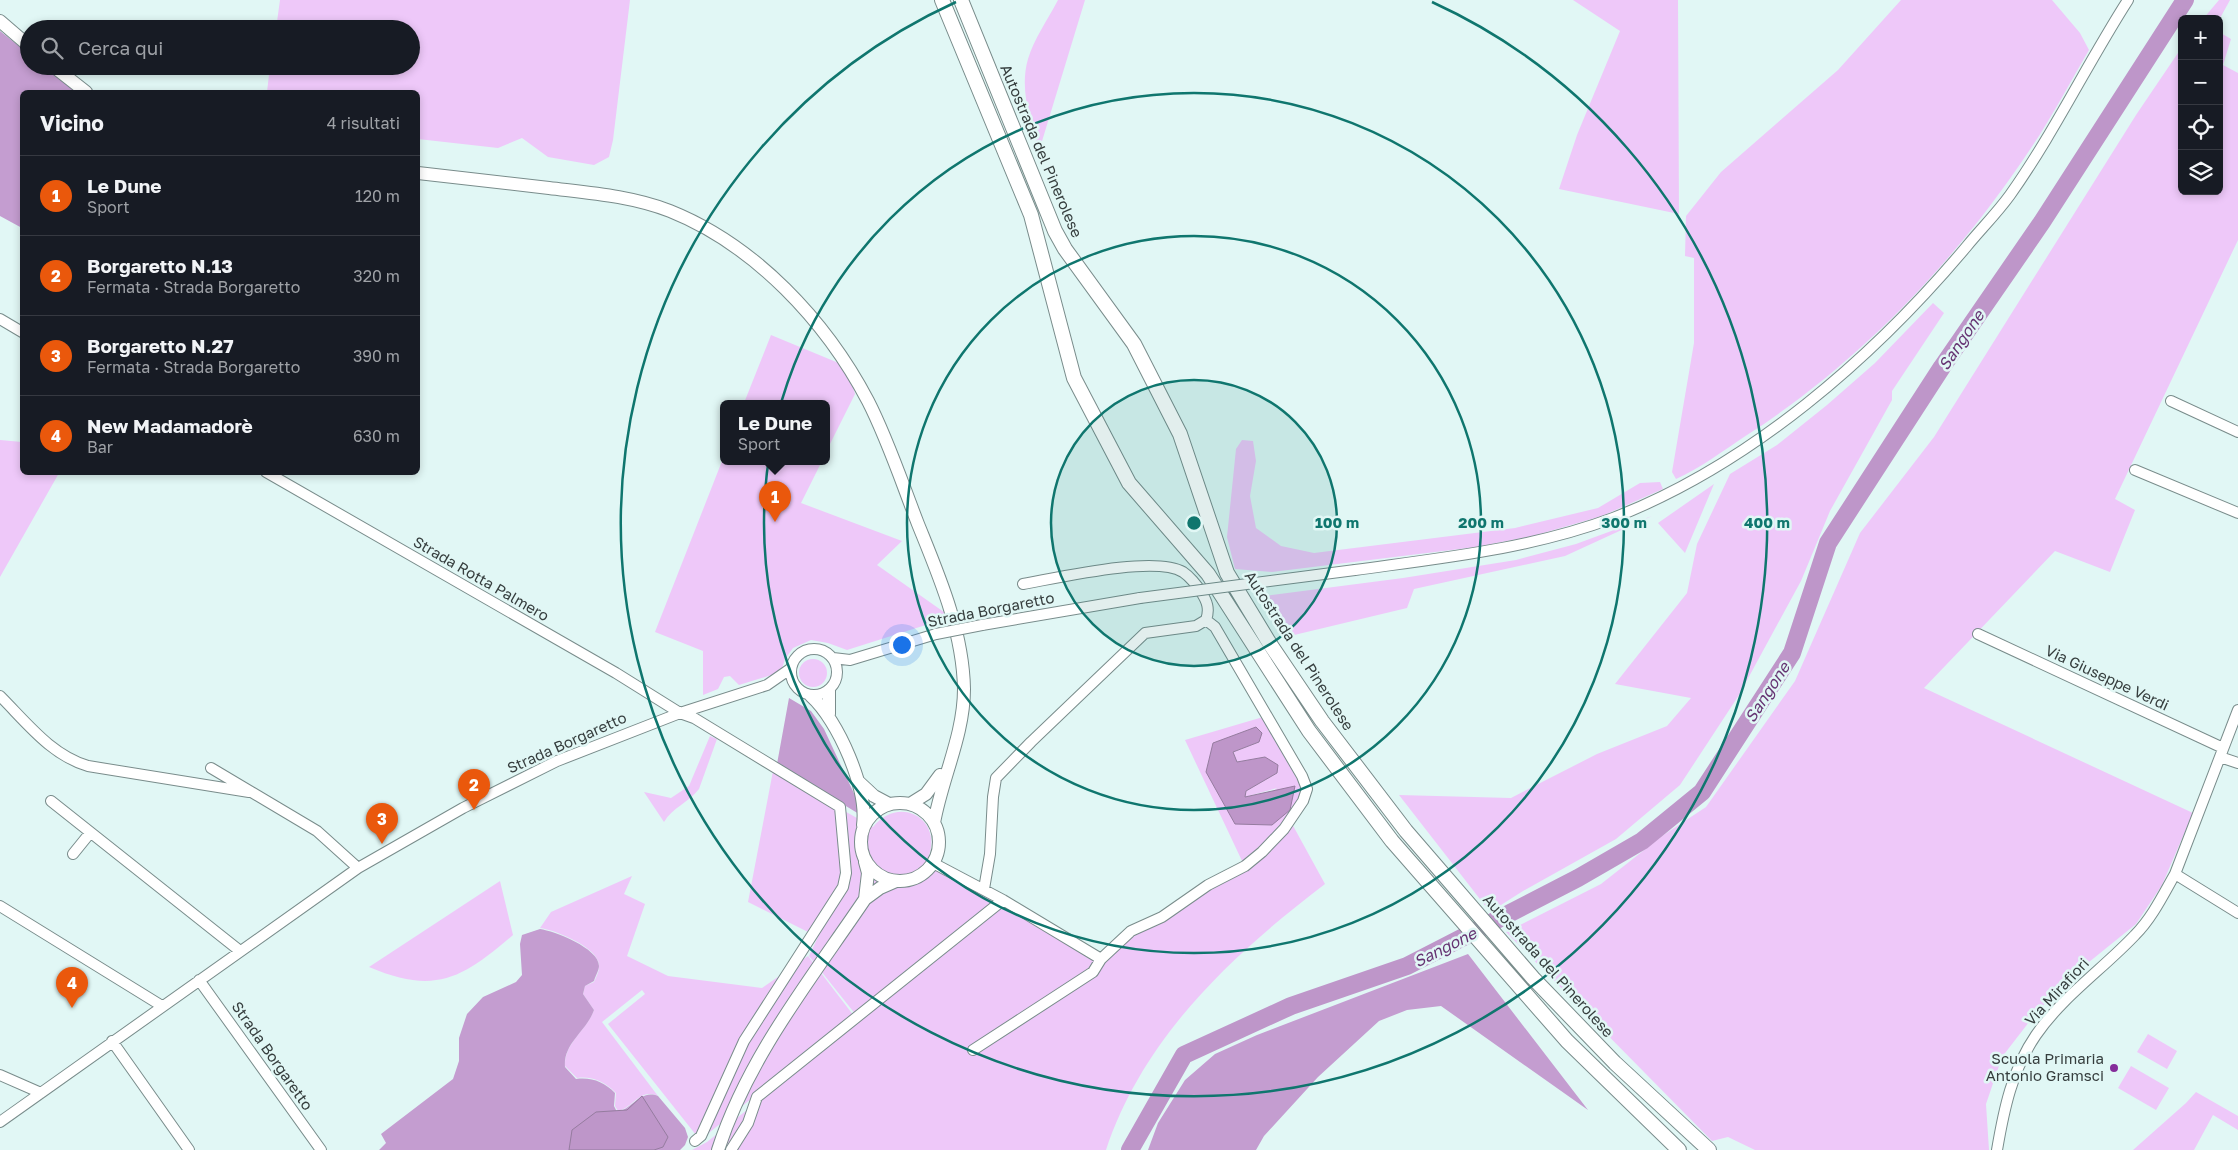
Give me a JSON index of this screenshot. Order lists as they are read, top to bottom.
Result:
{
  "streets": {
    "highway": ["Autostrada del Pinerolese"],
    "street": [
      "Strada Rotta Palmero",
      "Strada Borgaretto",
      "Via Giuseppe Verdi",
      "Via Mirafiori"
    ]
  },
  "crossings": [
    ["Strada Rotta Palmero", "Strada Borgaretto"],
    ["Via Giuseppe Verdi", "Via Mirafiori"]
  ],
  "water": ["Sangone"],
  "places": ["Scuola Primaria Antonio Gramsci"],
  "page": {
    "map_buttons": ["+", "−"],
    "search": "Cerca qui",
    "heading": ["Vicino", "4 risultati"],
    "list": [
      {
        "mark": "1",
        "name": "Le Dune",
        "note": "Sport",
        "value": "120 m"
      },
      {
        "mark": "2",
        "name": "Borgaretto N.13",
        "note": "Fermata · Strada Borgaretto",
        "value": "320 m"
      },
      {
        "mark": "3",
        "name": "Borgaretto N.27",
        "note": "Fermata · Strada Borgaretto",
        "value": "390 m"
      },
      {
        "mark": "4",
        "name": "New Madamadorè",
        "note": "Bar",
        "value": "630 m"
      }
    ],
    "popup": ["Le Dune", "Sport"],
    "pins": [
      "1",
      "2",
      "3",
      "4"
    ]
  },
  "rings": [
    "100 m",
    "200 m",
    "300 m",
    "400 m"
  ]
}
